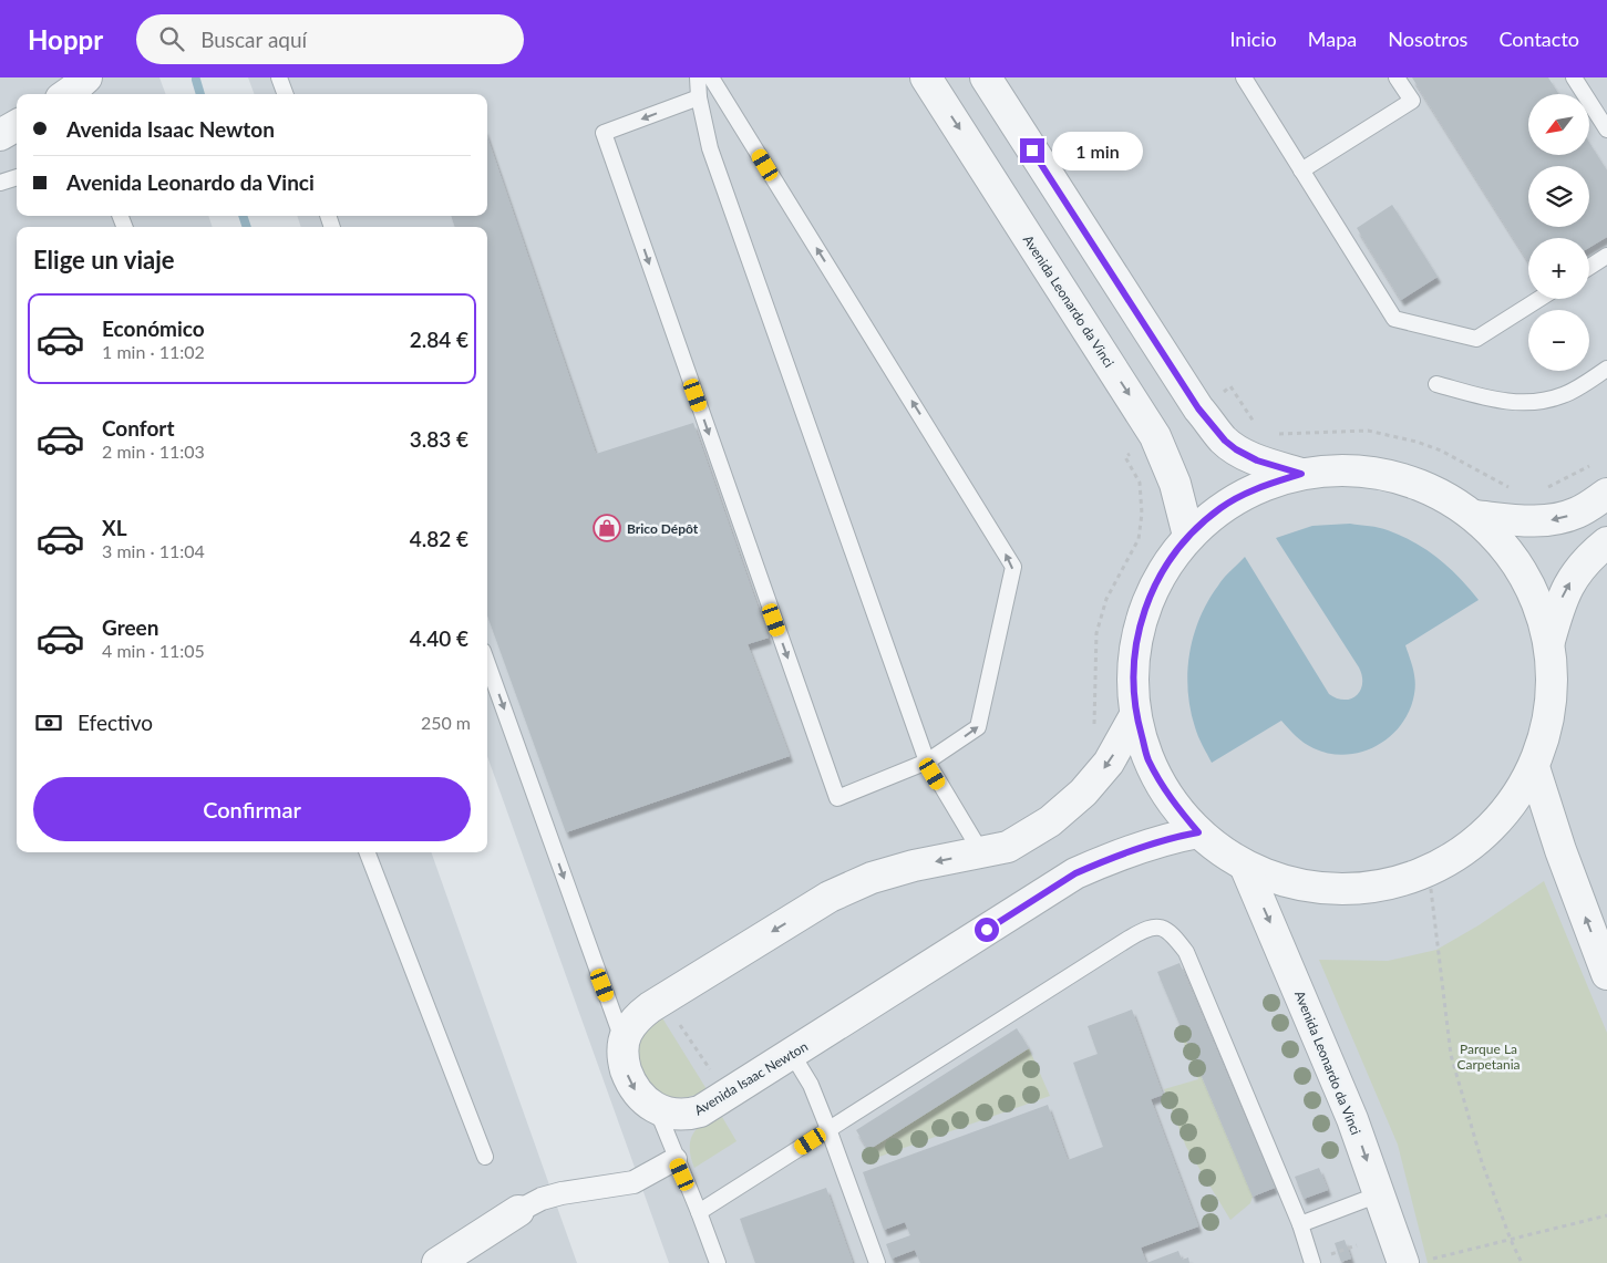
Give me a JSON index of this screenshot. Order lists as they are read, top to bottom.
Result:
{
  "streets": {
    "street": ["Avenida Leonardo da Vinci", "Avenida Isaac Newton"]
  },
  "parks": ["Parque La Carpetania"],
  "places": {
    "shop": ["Brico Dépôt"]
  },
  "north": "bottom left",
  "page": {
    "header": "Hoppr",
    "search": "Buscar aquí",
    "nav": [
      "Inicio",
      "Mapa",
      "Nosotros",
      "Contacto"
    ],
    "map_buttons": ["+", "−"],
    "banner": ["Avenida Isaac Newton", "Avenida Leonardo da Vinci"],
    "bubble": "1 min",
    "heading": "Elige un viaje",
    "list": [
      {
        "name": "Económico",
        "note": "1 min · 11:02",
        "value": "2.84 €"
      },
      {
        "name": "Confort",
        "note": "2 min · 11:03",
        "value": "3.83 €"
      },
      {
        "name": "XL",
        "note": "3 min · 11:04",
        "value": "4.82 €"
      },
      {
        "name": "Green",
        "note": "4 min · 11:05",
        "value": "4.40 €"
      }
    ],
    "pay": ["Efectivo", "250 m"],
    "buttons": "Confirmar"
  }
}
